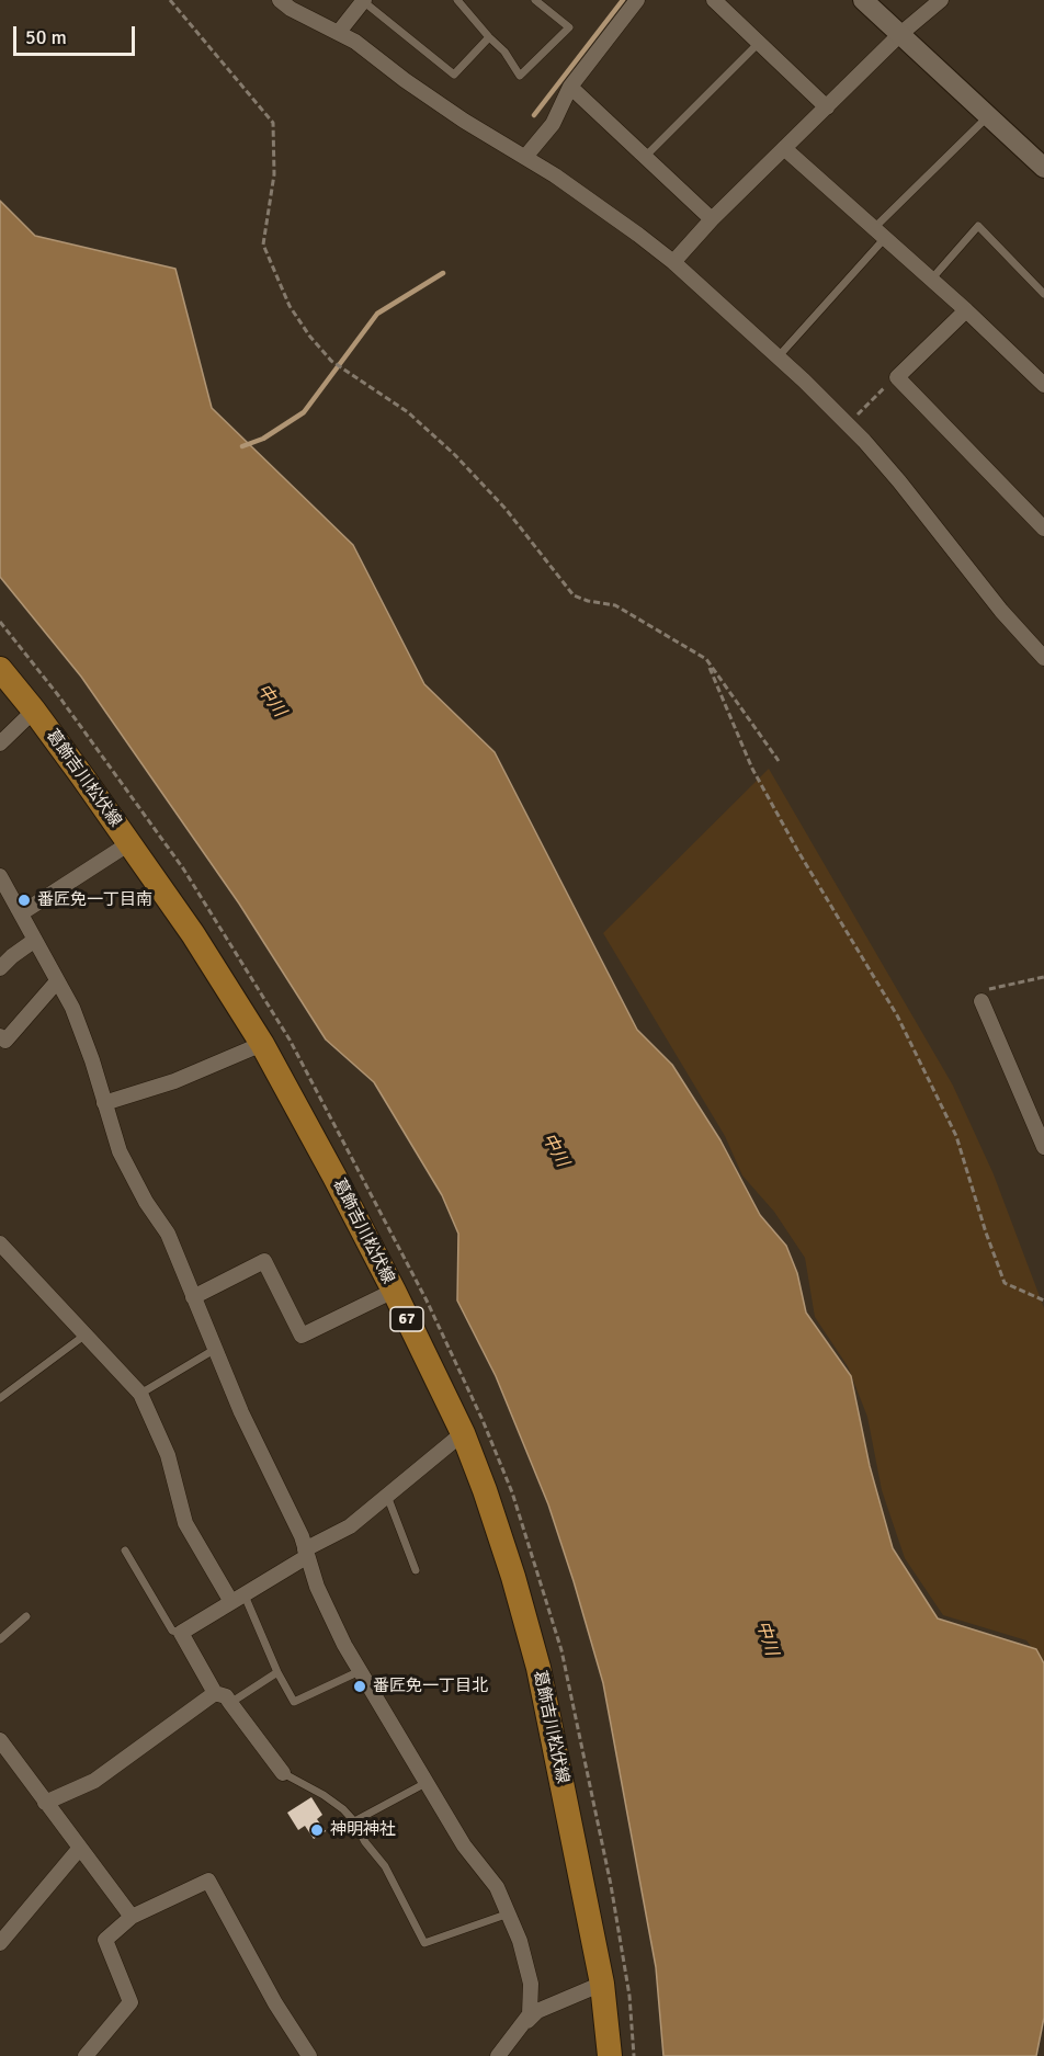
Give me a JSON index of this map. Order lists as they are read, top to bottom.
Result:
{
  "streets": {
    "main road": ["葛飾吉川松伏線", "67"]
  },
  "water": ["中川"],
  "places": ["番匠免一丁目南", "番匠免一丁目北", "神明神社"],
  "scale_bar": "50 m"
}
